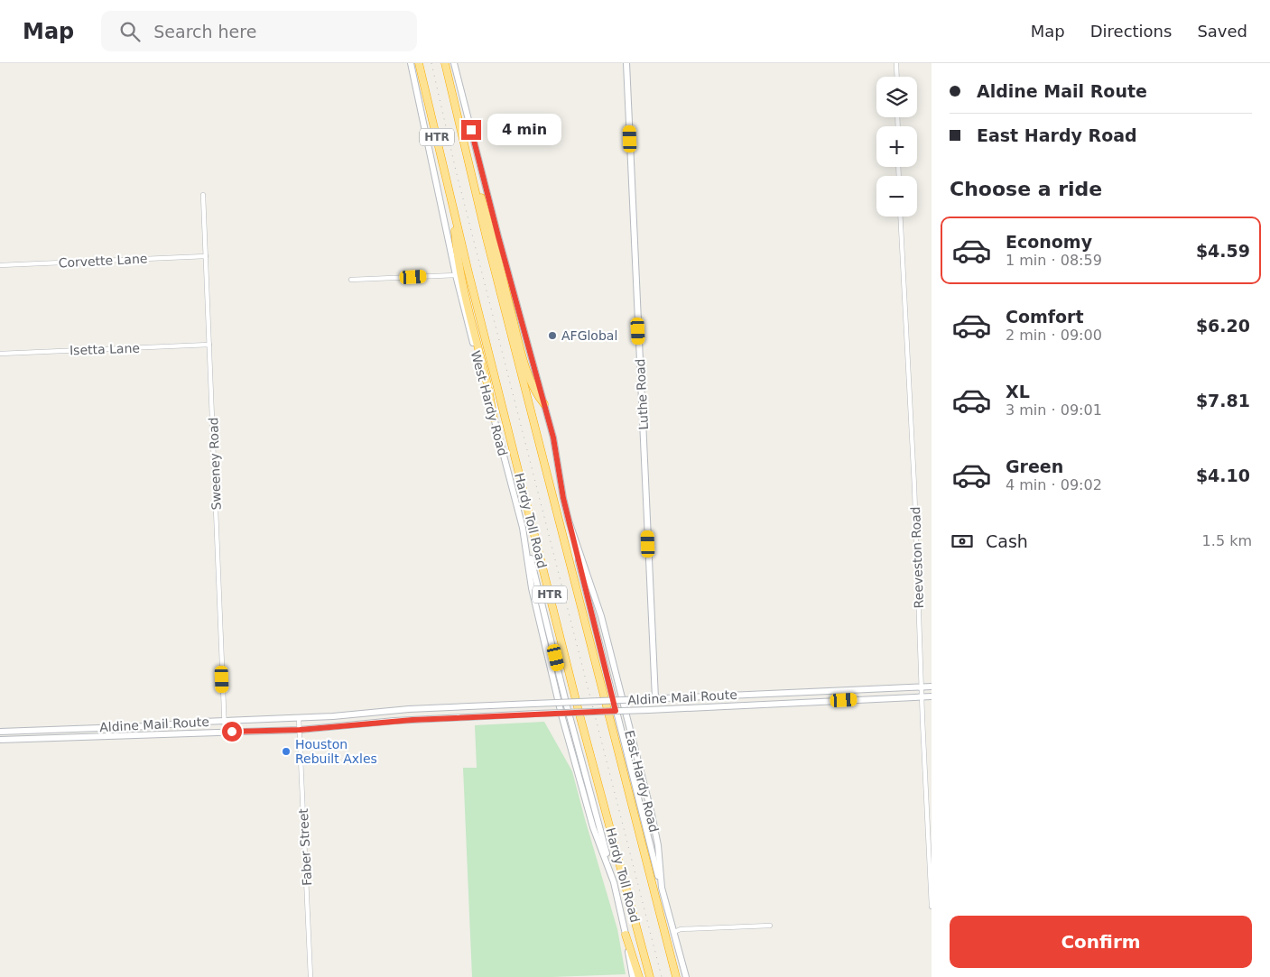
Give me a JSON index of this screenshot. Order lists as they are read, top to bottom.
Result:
{
  "streets": {
    "highway": ["HTR", "Hardy Toll Road"],
    "main road": [
      "Luthe Road",
      "West Hardy Road",
      "Aldine Mail Route",
      "East Hardy Road"
    ],
    "street": [
      "Corvette Lane",
      "Isetta Lane",
      "Sweeney Road",
      "Reeveston Road",
      "Faber Street"
    ]
  },
  "crossings": [
    ["Corvette Lane", "Sweeney Road"],
    ["Isetta Lane", "Sweeney Road"],
    ["Luthe Road", "Aldine Mail Route"],
    ["Sweeney Road", "Aldine Mail Route"],
    ["Reeveston Road", "Aldine Mail Route"],
    ["Aldine Mail Route", "Faber Street"]
  ],
  "places": ["AFGlobal", "Houston Rebuilt Axles"],
  "page": {
    "header": "Map",
    "search": "Search here",
    "nav": ["Map", "Directions", "Saved"],
    "banner": ["Aldine Mail Route", "East Hardy Road"],
    "map_buttons": ["+", "−"],
    "bubble": "4 min",
    "heading": "Choose a ride",
    "list": [
      {
        "name": "Economy",
        "note": "1 min · 08:59",
        "value": "$4.59"
      },
      {
        "name": "Comfort",
        "note": "2 min · 09:00",
        "value": "$6.20"
      },
      {
        "name": "XL",
        "note": "3 min · 09:01",
        "value": "$7.81"
      },
      {
        "name": "Green",
        "note": "4 min · 09:02",
        "value": "$4.10"
      }
    ],
    "pay": ["Cash", "1.5 km"],
    "buttons": "Confirm"
  }
}
